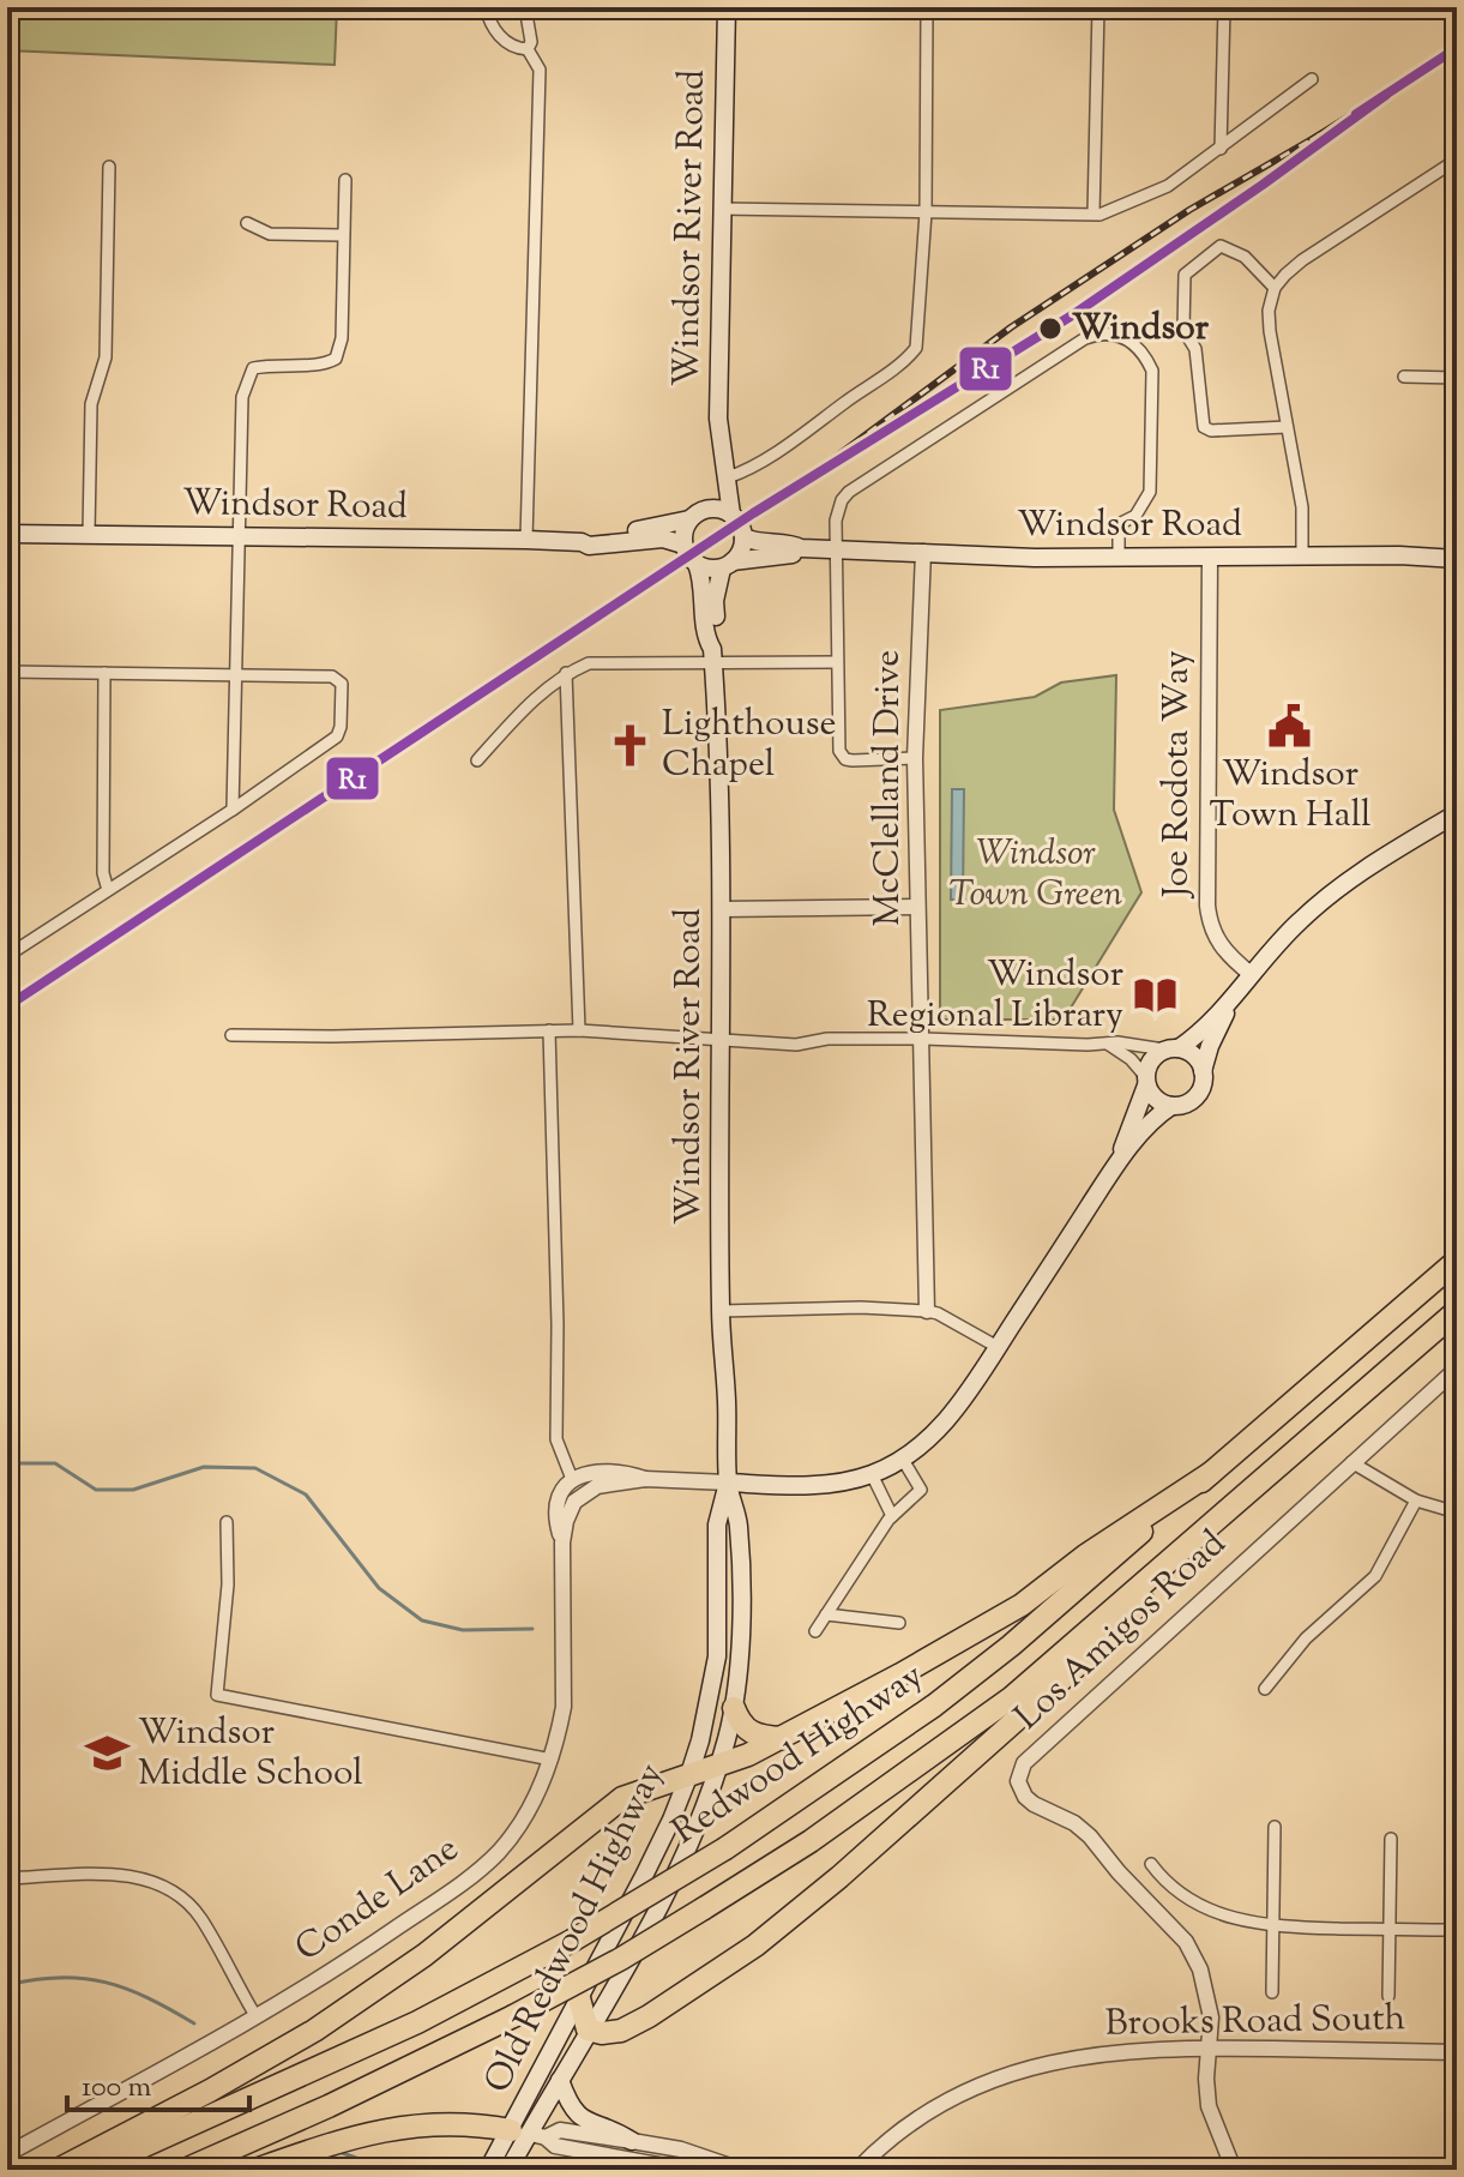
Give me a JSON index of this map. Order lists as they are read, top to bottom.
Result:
{
  "streets": {
    "highway": ["Redwood Highway"],
    "main road": ["Windsor River Road", "Windsor Road", "Old Redwood Highway"],
    "street": [
      "Joe Rodota Way",
      "McClelland Drive",
      "Los Amigos Road",
      "Conde Lane",
      "Brooks Road South"
    ]
  },
  "crossings": [
    ["Windsor River Road", "Windsor Road"],
    ["Windsor River Road", "Conde Lane"],
    ["Windsor River Road", "Old Redwood Highway"],
    ["Windsor Road", "Joe Rodota Way"],
    ["Windsor Road", "McClelland Drive"],
    ["Los Amigos Road", "Brooks Road South"],
    ["Conde Lane", "Old Redwood Highway"]
  ],
  "parks": ["Windsor Town Green"],
  "places": {
    "other": ["Windsor"],
    "public building": ["Windsor Town Hall"],
    "church": ["Lighthouse Chapel"],
    "library": ["Windsor Regional Library"],
    "school or university": ["Windsor Middle School"]
  },
  "lines": ["transit line R1"],
  "scale_bar": "100 m"
}
